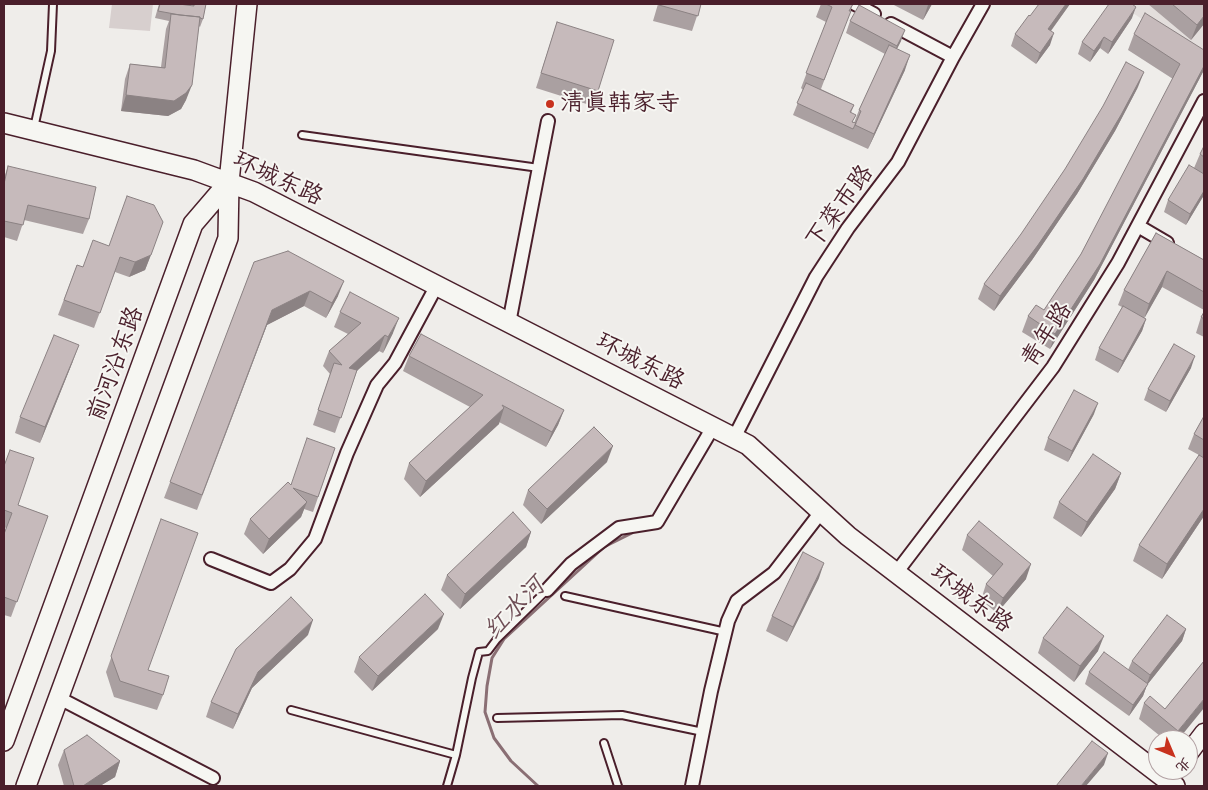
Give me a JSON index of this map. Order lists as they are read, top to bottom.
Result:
{
  "streets": {
    "main road": ["环城东路", "前河沿东路"],
    "street": ["下菜市路", "青年路"]
  },
  "crossings": [
    ["环城东路", "下菜市路"],
    ["环城东路", "青年路"],
    ["环城东路", "前河沿东路"]
  ],
  "water": ["红水河"],
  "places": ["清真韩家寺"],
  "north": "bottom right"
}
